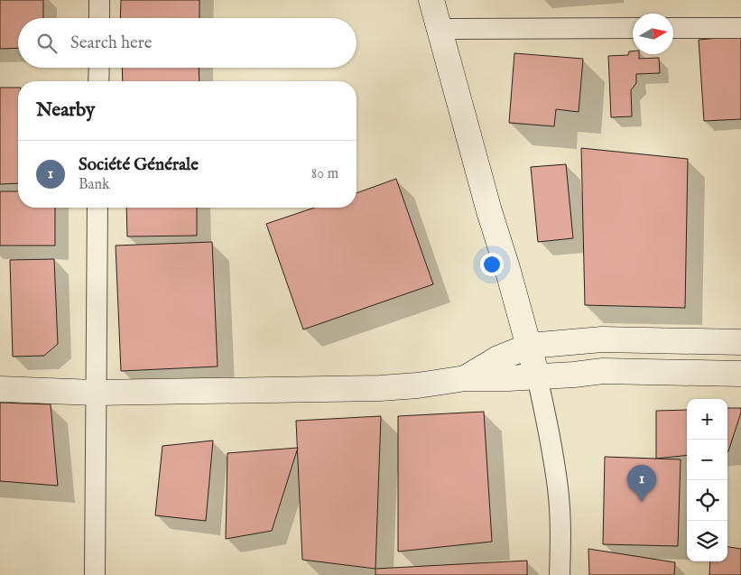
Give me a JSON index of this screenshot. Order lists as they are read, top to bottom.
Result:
{
  "north": "right",
  "page": {
    "search": "Search here",
    "heading": "Nearby",
    "list": [
      {
        "mark": "1",
        "name": "Société Générale",
        "note": "Bank",
        "value": "80 m"
      }
    ],
    "map_buttons": ["+", "−"],
    "pins": "1"
  }
}
